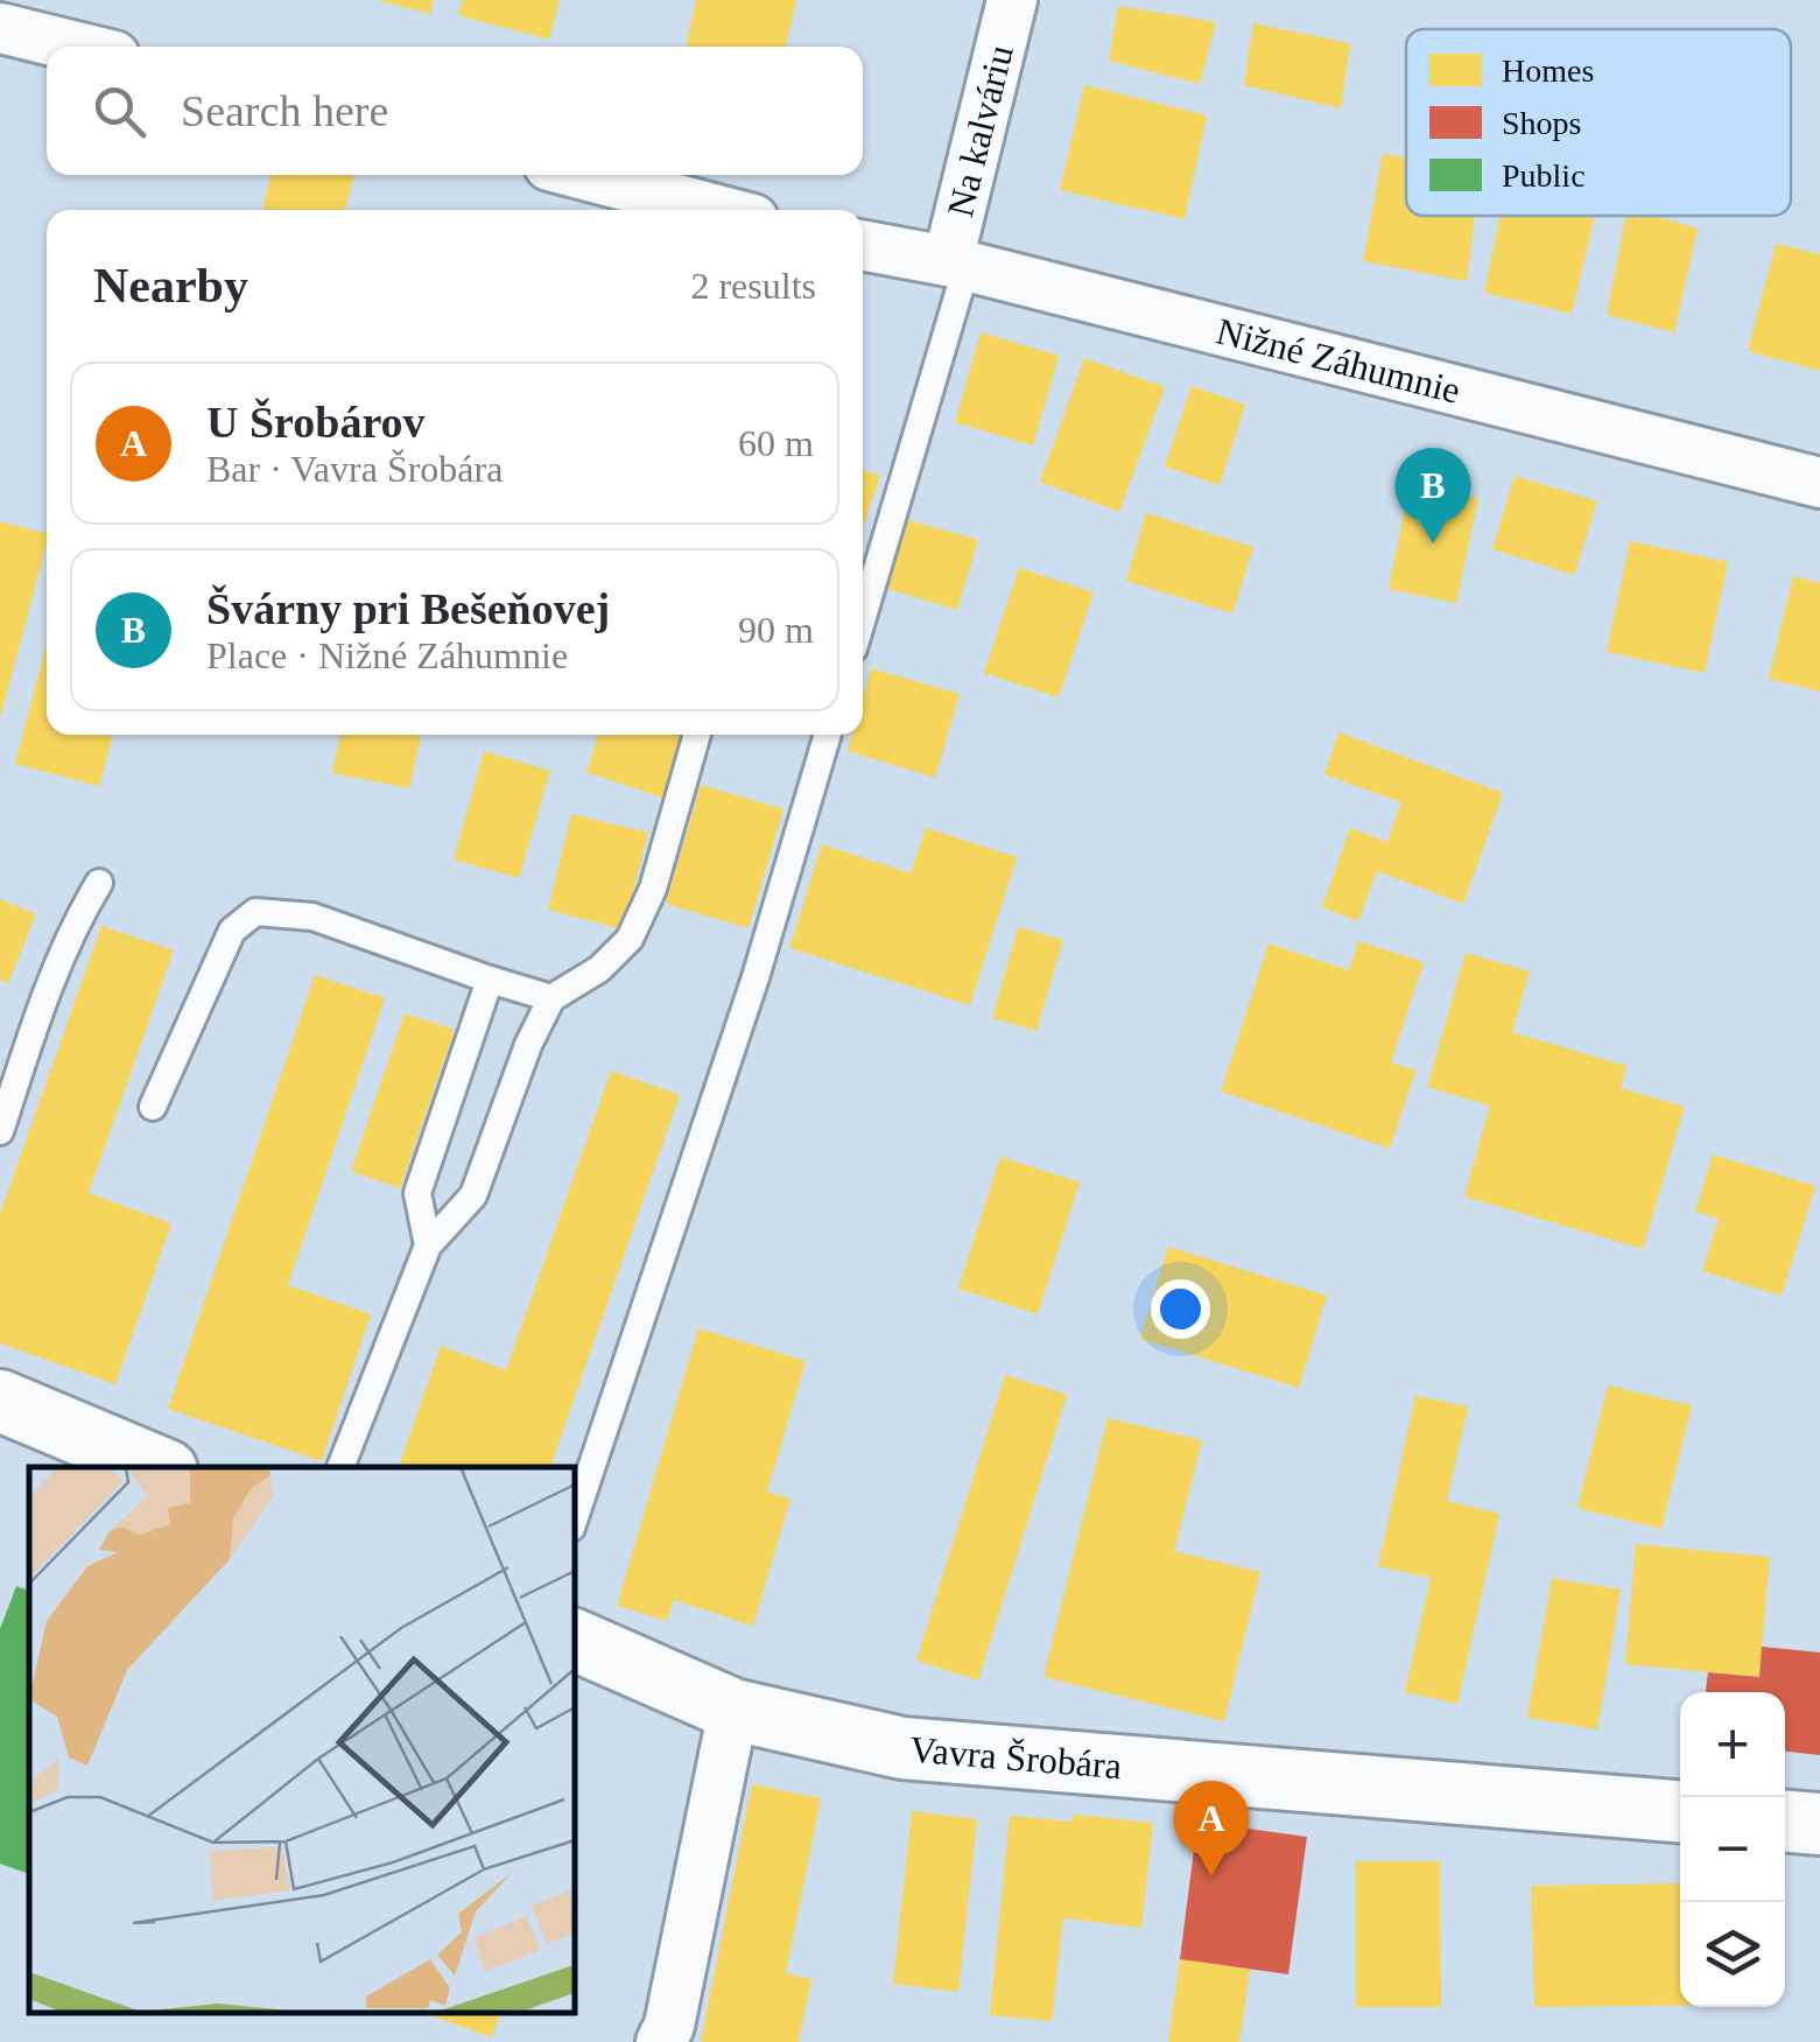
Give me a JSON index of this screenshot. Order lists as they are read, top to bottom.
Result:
{
  "streets": {
    "street": ["Na kalváriu", "Nižné Záhumnie", "Vavra Šrobára"]
  },
  "crossings": [
    ["Na kalváriu", "Nižné Záhumnie"]
  ],
  "legend": ["Homes", "Shops", "Public"],
  "page": {
    "search": "Search here",
    "heading": ["Nearby", "2 results"],
    "list": [
      {
        "mark": "A",
        "name": "U Šrobárov",
        "note": "Bar · Vavra Šrobára",
        "value": "60 m"
      },
      {
        "mark": "B",
        "name": "Švárny pri Bešeňovej",
        "note": "Place · Nižné Záhumnie",
        "value": "90 m"
      }
    ],
    "pins": ["B", "A"],
    "map_buttons": ["+", "−"]
  }
}
